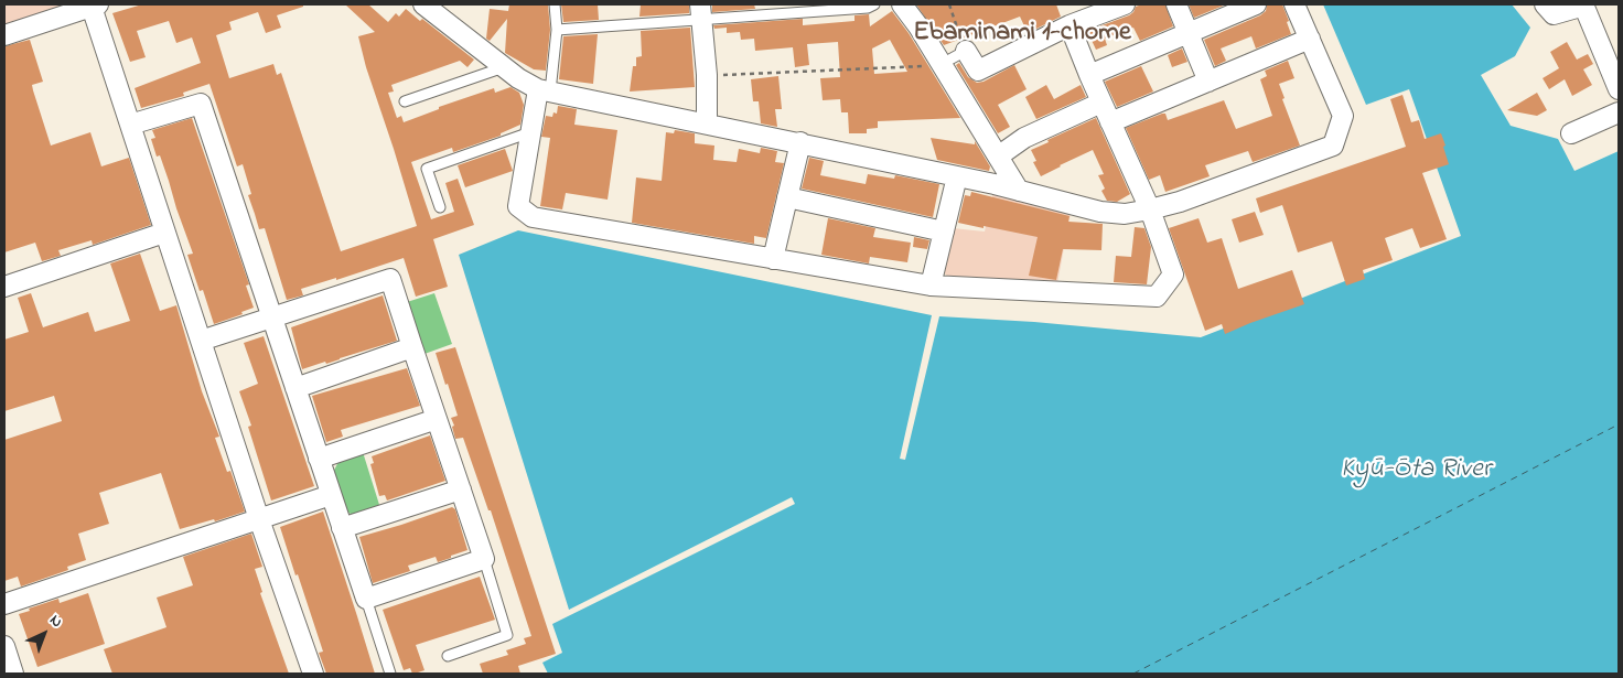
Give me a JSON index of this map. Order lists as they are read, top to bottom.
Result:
{
  "districts": ["Ebaminami 1-chome"],
  "water": ["Kyū-Ōta River"],
  "north": "top right"
}
